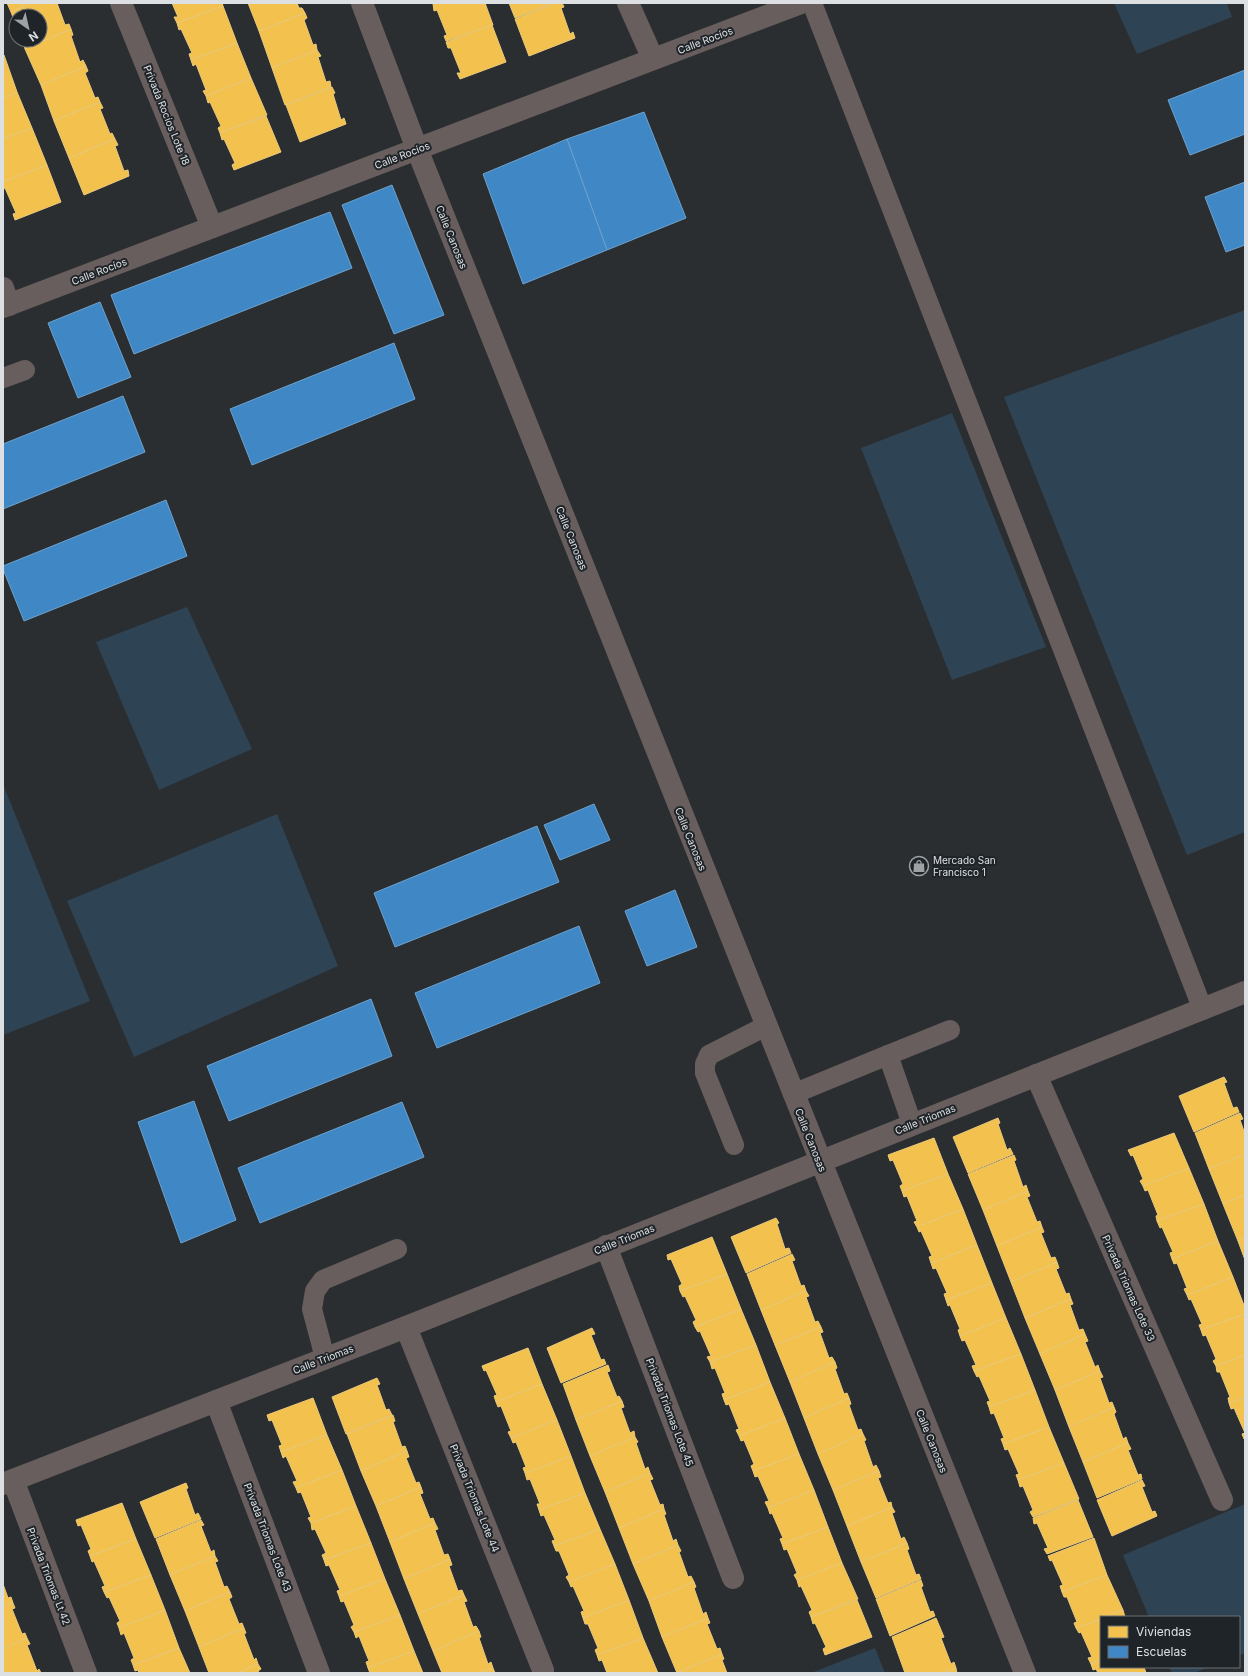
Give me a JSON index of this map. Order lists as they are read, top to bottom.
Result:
{
  "streets": {
    "street": [
      "Calle Rocíos",
      "Privada Rocíos Lote 18",
      "Calle Canosas",
      "Calle Triomas",
      "Privada Triomas Lote 33",
      "Privada Triomas Lote 45",
      "Privada Triomas Lote 44",
      "Privada Triomas Lote 43",
      "Privada Triomas Lt 42"
    ]
  },
  "crossings": [
    ["Calle Rocíos", "Privada Rocíos Lote 18"],
    ["Calle Rocíos", "Calle Canosas"],
    ["Calle Canosas", "Calle Triomas"],
    ["Calle Triomas", "Privada Triomas Lote 33"],
    ["Calle Triomas", "Privada Triomas Lote 45"],
    ["Calle Triomas", "Privada Triomas Lote 44"],
    ["Calle Triomas", "Privada Triomas Lote 43"],
    ["Calle Triomas", "Privada Triomas Lt 42"]
  ],
  "places": {
    "shop": ["Mercado San Francisco 1"]
  },
  "legend": ["Viviendas", "Escuelas"],
  "north": "bottom right"
}
